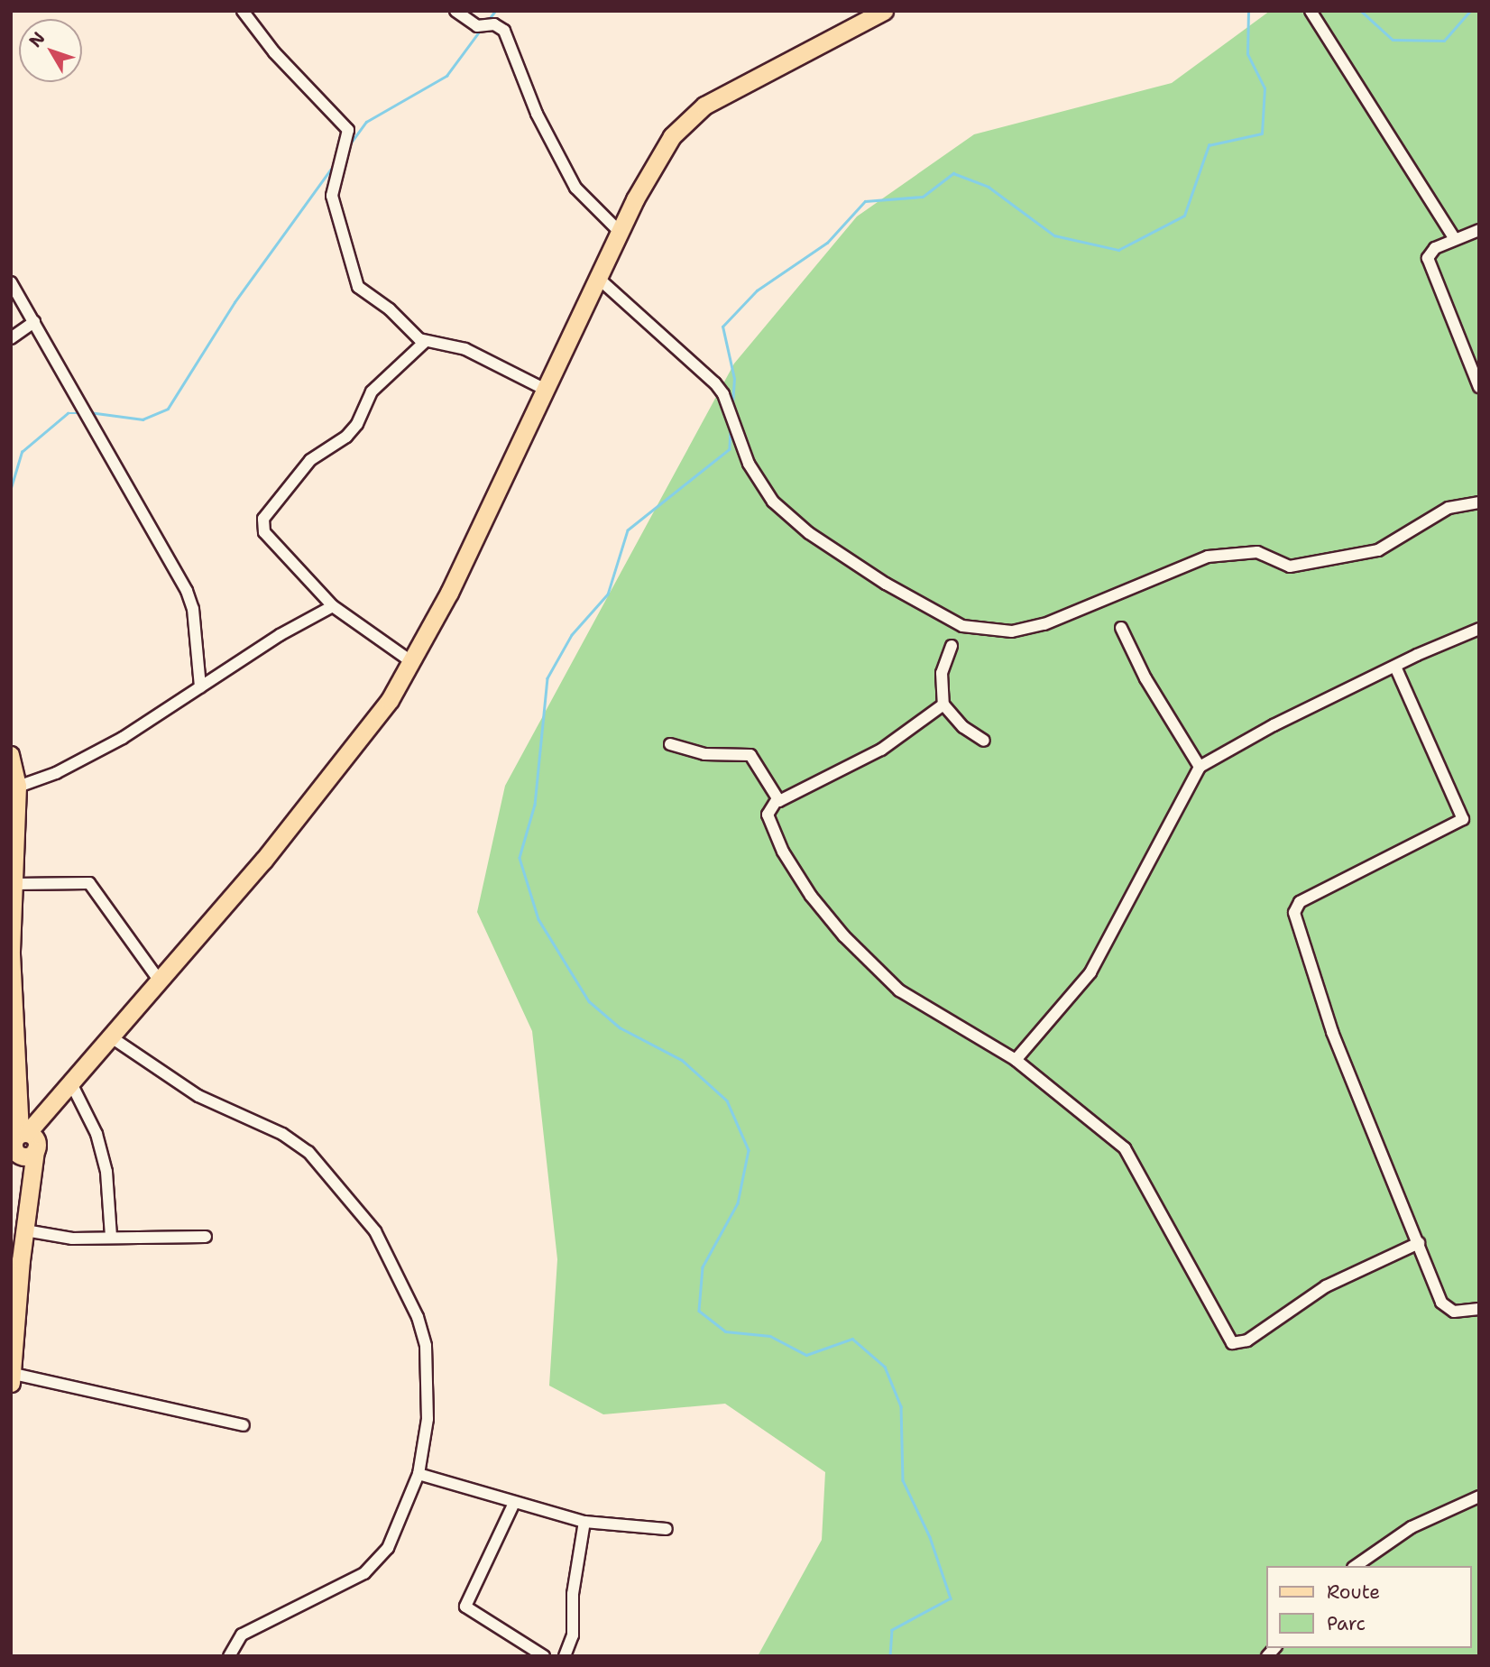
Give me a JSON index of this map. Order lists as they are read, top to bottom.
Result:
{
  "legend": ["Route", "Parc"],
  "north": "top left"
}
